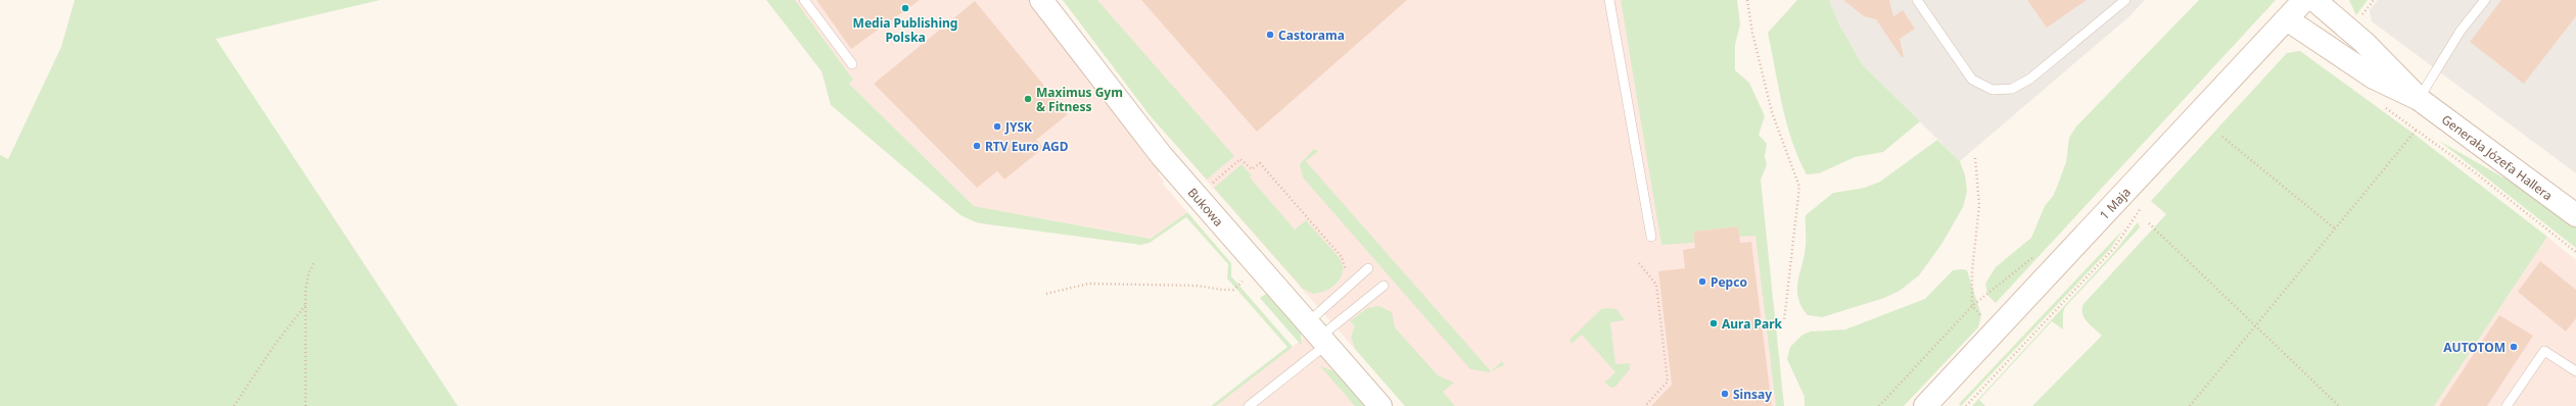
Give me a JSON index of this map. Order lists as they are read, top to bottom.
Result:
{
  "streets": {
    "street": ["Generała Józefa Hallera", "1 Maja", "Bukowa"]
  },
  "crossings": [
    ["Generała Józefa Hallera", "1 Maja"]
  ],
  "places": [
    "Media Publishing Polska",
    "Castorama",
    "Maximus Gym & Fitness",
    "JYSK",
    "RTV Euro AGD",
    "Pepco",
    "Aura Park",
    "AUTOTOM",
    "Sinsay"
  ]
}
